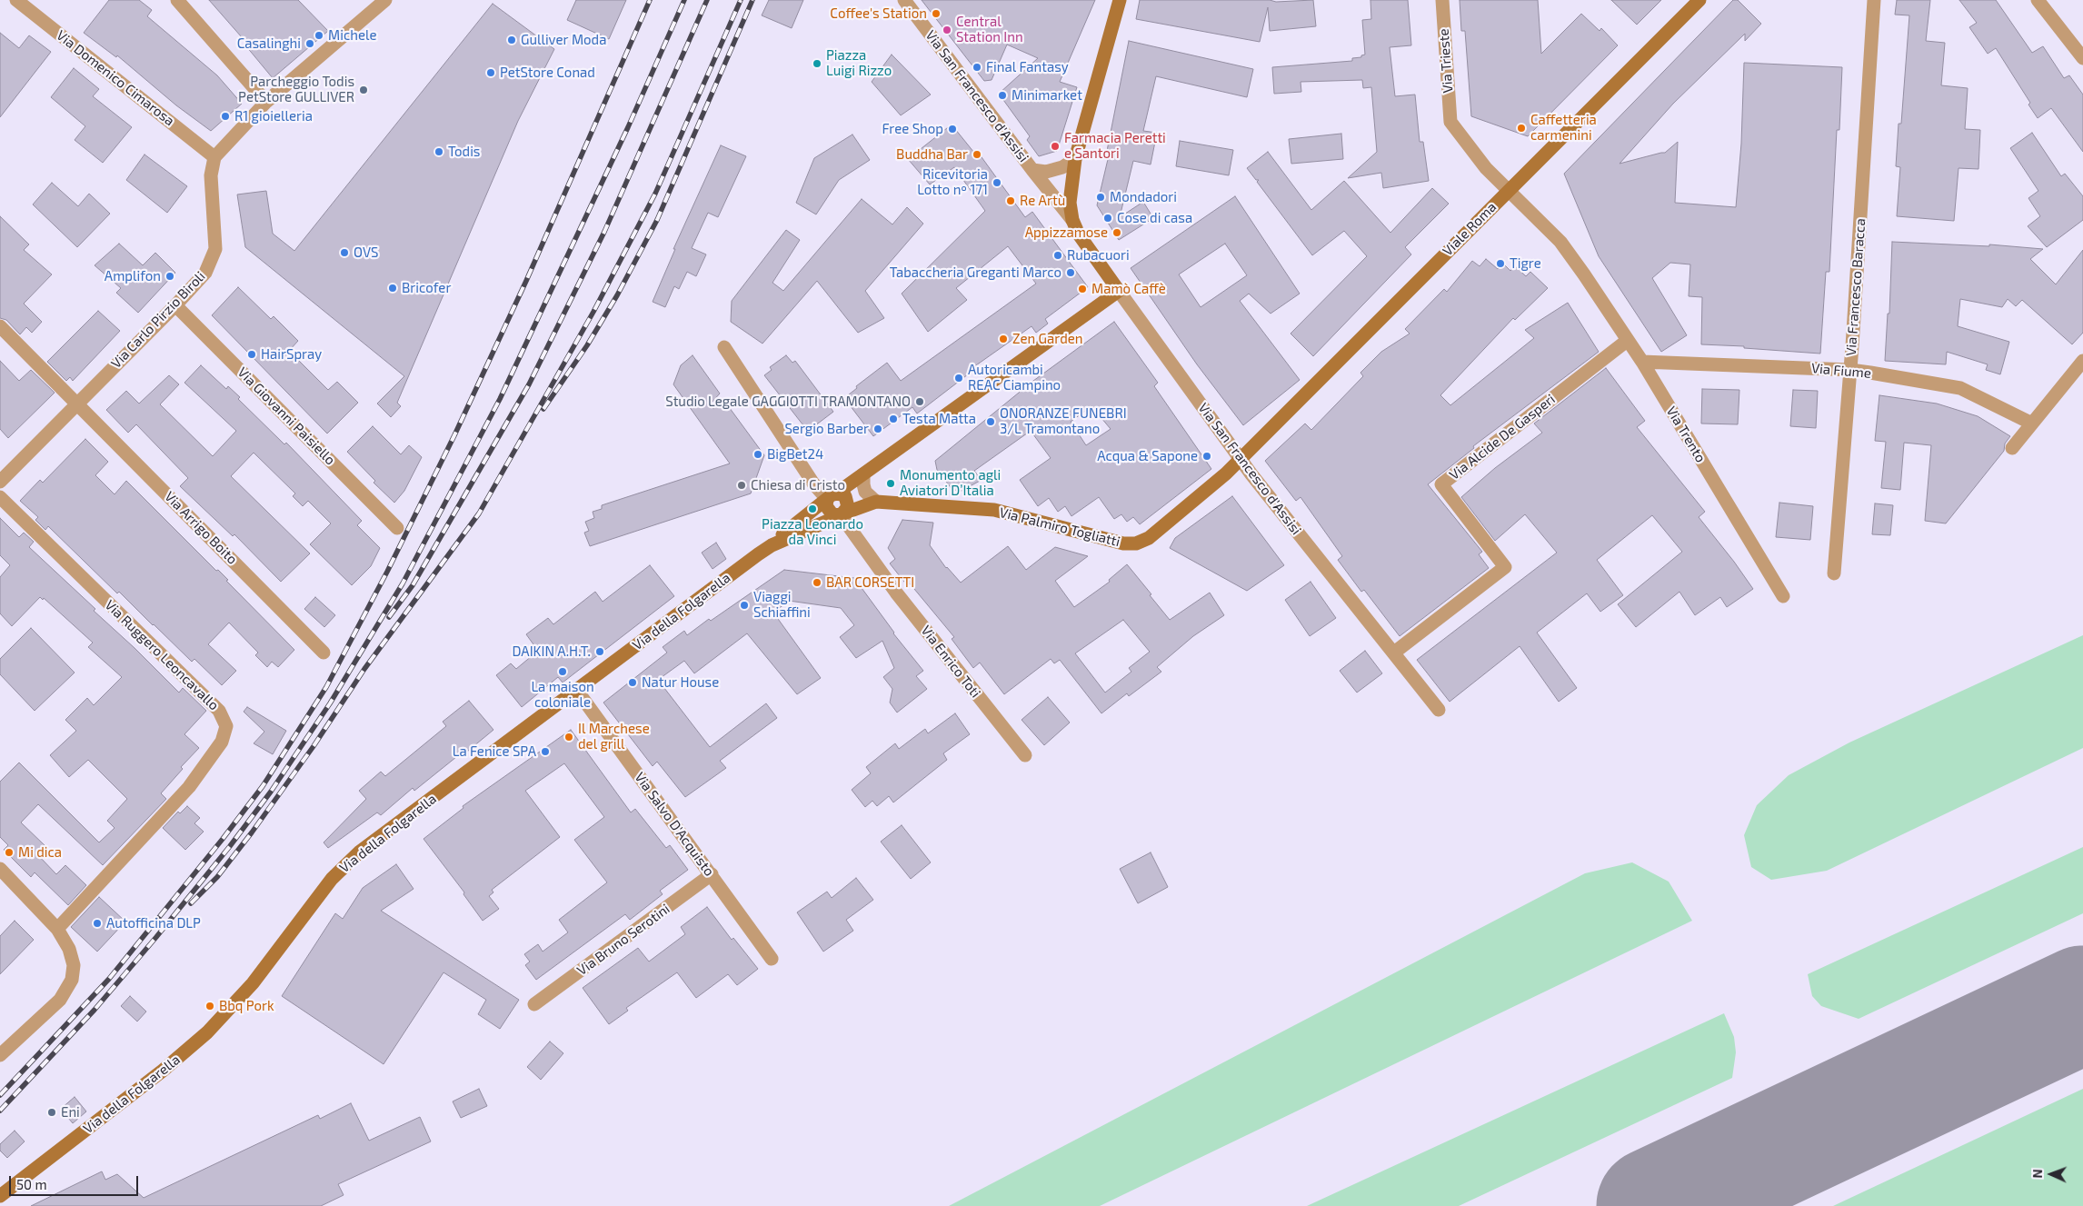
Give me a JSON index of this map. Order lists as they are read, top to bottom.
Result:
{
  "streets": {
    "street": [
      "Via Trieste",
      "Via Domenico Cimarosa",
      "Via San Francesco d'Assisi",
      "Viale Roma",
      "Via Francesco Baracca",
      "Via Carlo Pirzio Biroli",
      "Via Fiume",
      "Via Giovanni Paisiello",
      "Via Trento",
      "Via Alcide De Gasperi",
      "Via Palmiro Togliatti",
      "Via Arrigo Boito",
      "Via della Folgarella",
      "Via Ruggero Leoncavallo",
      "Via Enrico Toti",
      "Via Salvo D'Acquisto",
      "Via Bruno Serotini"
    ]
  },
  "crossings": [
    ["Via Trieste", "Via Trento"],
    ["Via Domenico Cimarosa", "Via Carlo Pirzio Biroli"],
    ["Via San Francesco d'Assisi", "Viale Roma"],
    ["Via San Francesco d'Assisi", "Via Alcide De Gasperi"],
    ["Via San Francesco d'Assisi", "Via Palmiro Togliatti"],
    ["Viale Roma", "Via Trento"],
    ["Viale Roma", "Via Palmiro Togliatti"],
    ["Via Francesco Baracca", "Via Fiume"],
    ["Via Carlo Pirzio Biroli", "Via Giovanni Paisiello"],
    ["Via Carlo Pirzio Biroli", "Via Arrigo Boito"],
    ["Via Fiume", "Via Trento"],
    ["Via Trento", "Via Alcide De Gasperi"],
    ["Via della Folgarella", "Via Salvo D'Acquisto"],
    ["Via Salvo D'Acquisto", "Via Bruno Serotini"]
  ],
  "places": [
    "Coffee's Station",
    "Central Station Inn",
    "Michele",
    "Gulliver Moda",
    "Casalinghi",
    "Piazza Luigi Rizzo",
    "Final Fantasy",
    "PetStore Conad",
    "Parcheggio Todis PetStore GULLIVER",
    "Minimarket",
    "R1 gioielleria",
    "Caffetteria carmenini",
    "Free Shop",
    "Farmacia Peretti e Santori",
    "Todis",
    "Buddha Bar",
    "Ricevitoria Lotto nº 171",
    "Mondadori",
    "Re Artù",
    "Cose di casa",
    "Appizzamose",
    "OVS",
    "Rubacuori",
    "Tigre",
    "Tabaccheria Greganti Marco",
    "Amplifon",
    "Bricofer",
    "Mamò Caffè",
    "Zen Garden",
    "HairSpray",
    "Autoricambi REAC Ciampino",
    "Studio Legale GAGGIOTTI TRAMONTANO",
    "Testa Matta",
    "ONORANZE FUNEBRI 3/L Tramontano",
    "Sergio Barber",
    "BigBet24",
    "Acqua & Sapone",
    "Monumento agli Aviatori D’Italia",
    "Chiesa di Cristo",
    "Piazza Leonardo da Vinci",
    "BAR CORSETTI",
    "Viaggi Schiaffini",
    "DAIKIN A.H.T.",
    "La maison coloniale",
    "Natur House",
    "Il Marchese del grill",
    "La Fenice SPA",
    "Mi dica",
    "Autofficina DLP",
    "Bbq Pork",
    "Eni"
  ],
  "scale_bar": "50 m",
  "north": "left"
}
